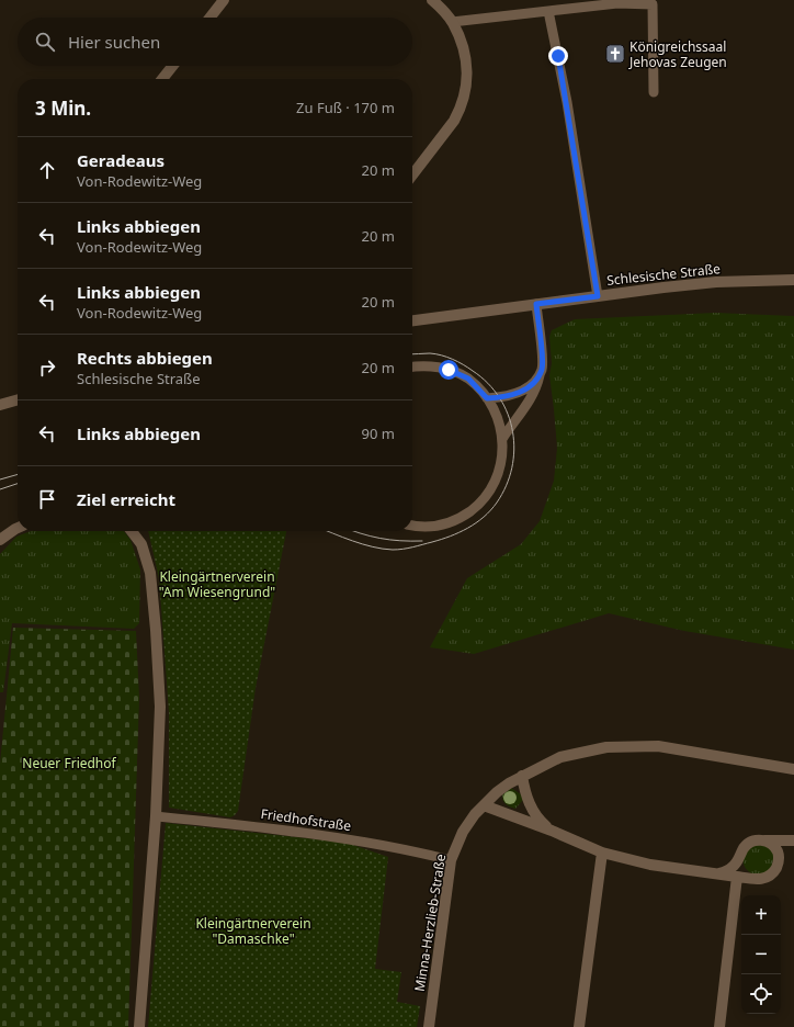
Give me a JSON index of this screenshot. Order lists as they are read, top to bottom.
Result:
{
  "streets": {
    "street": ["Schlesische Straße", "Minna-Herzlieb-Straße"],
    "lane": ["Friedhofstraße"]
  },
  "crossings": [
    ["Friedhofstraße", "Minna-Herzlieb-Straße"]
  ],
  "parks": ["Kleingärtnerverein \"Am Wiesengrund\"", "Neuer Friedhof", "Kleingärtnerverein \"Damaschke\""],
  "places": {
    "church": ["Königreichssaal Jehovas Zeugen"]
  },
  "page": {
    "search": "Hier suchen",
    "heading": ["3 Min.", "Zu Fuß · 170 m"],
    "list": [
      ["Geradeaus", "Von-Rodewitz-Weg", "20 m"],
      ["Links abbiegen", "Von-Rodewitz-Weg", "20 m"],
      ["Links abbiegen", "Von-Rodewitz-Weg", "20 m"],
      ["Rechts abbiegen", "Schlesische Straße", "20 m"],
      ["Links abbiegen", "90 m"],
      "Ziel erreicht"
    ],
    "map_buttons": ["+", "−"]
  }
}
